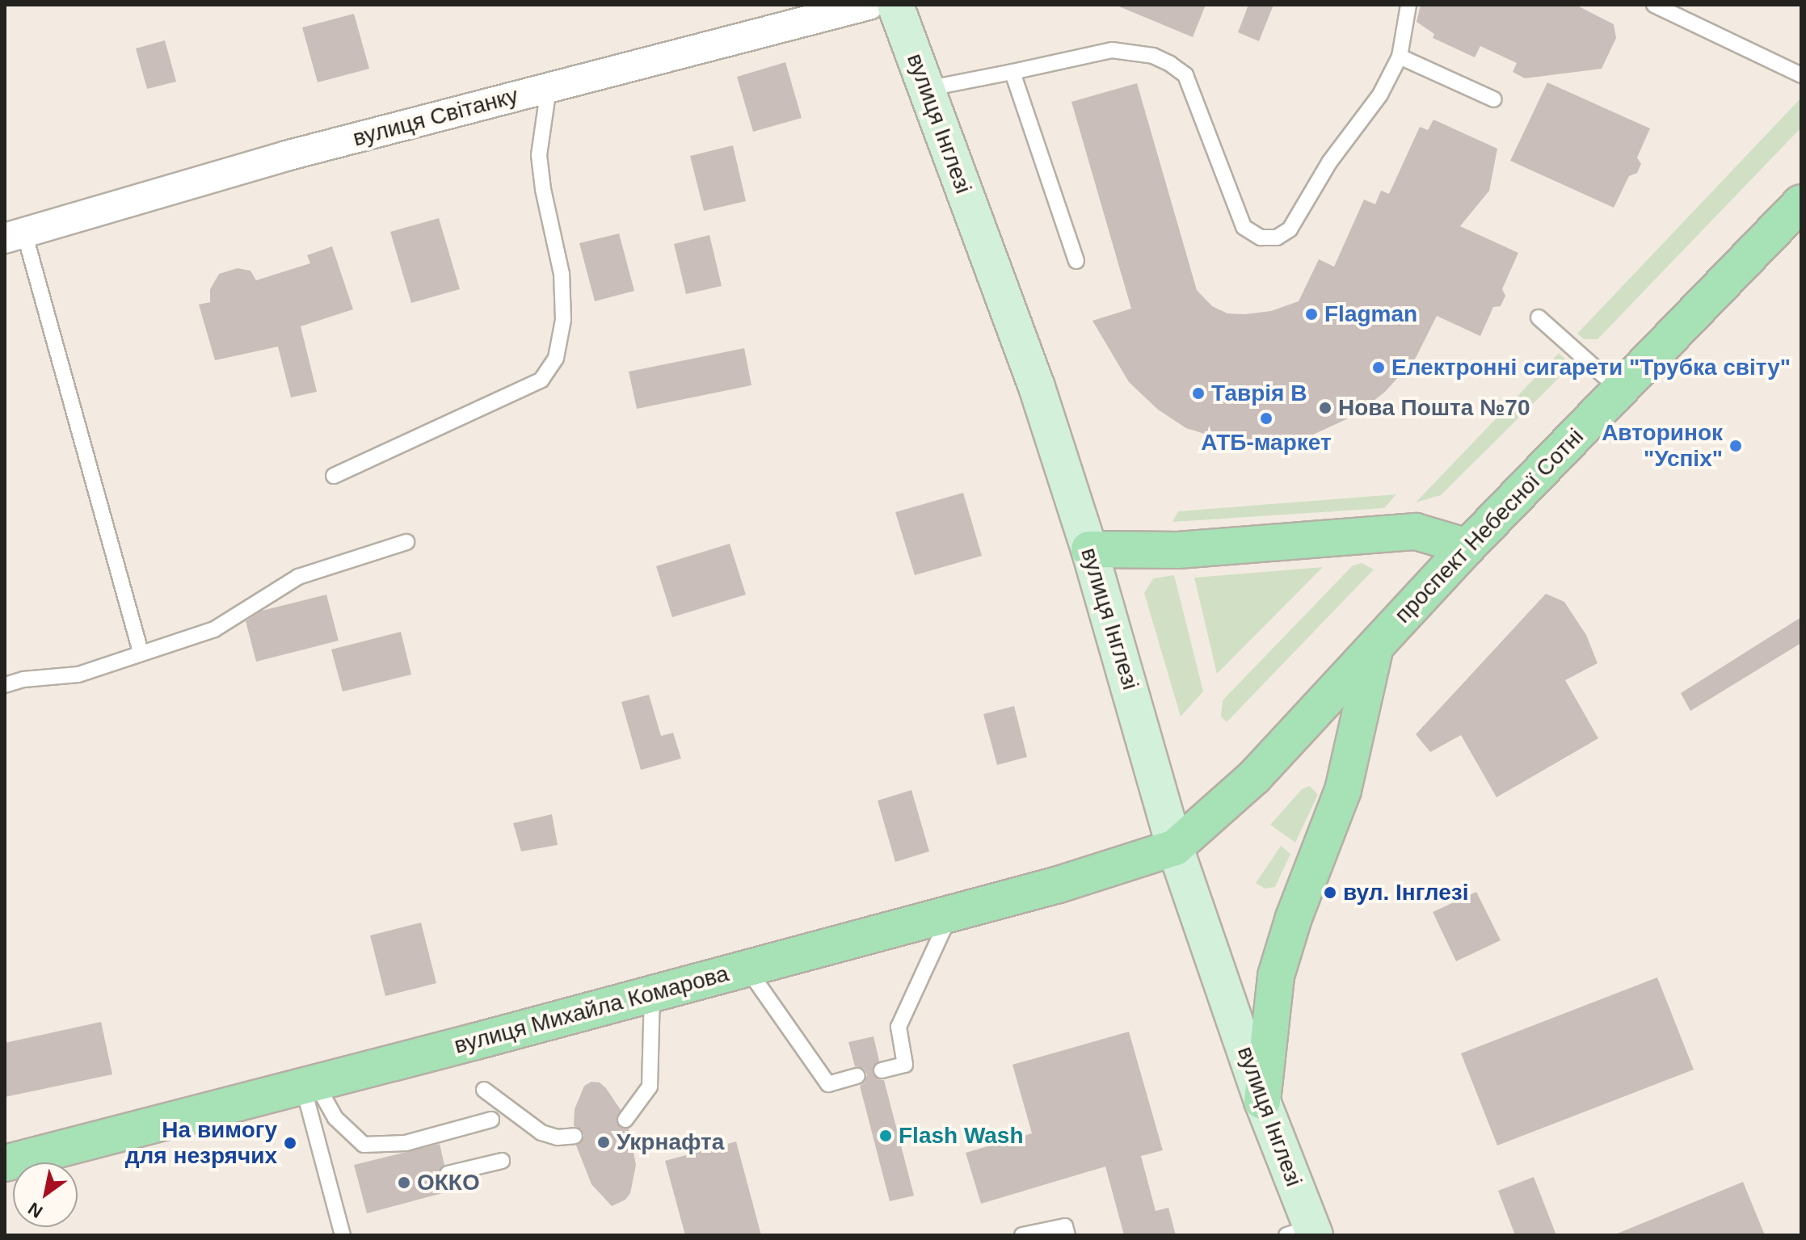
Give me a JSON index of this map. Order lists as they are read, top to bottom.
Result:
{
  "streets": {
    "main road": ["вулиця Інглезі", "проспект Небесної Сотні", "вулиця Михайла Комарова"],
    "street": ["вулиця Світанку"]
  },
  "crossings": [
    ["вулиця Інглезі", "проспект Небесної Сотні"],
    ["вулиця Інглезі", "вулиця Михайла Комарова"],
    ["проспект Небесної Сотні", "вулиця Михайла Комарова"]
  ],
  "places": [
    "Flagman",
    "Електронні сигарети \"Трубка світу\"",
    "Таврія В",
    "Нова Пошта №70",
    "АТБ-маркет",
    "Авторинок \"Успіх\"",
    "вул. Інглезі",
    "Flash Wash",
    "Укрнафта",
    "На вимогу для незрячих",
    "ОККО"
  ],
  "north": "bottom left"
}
